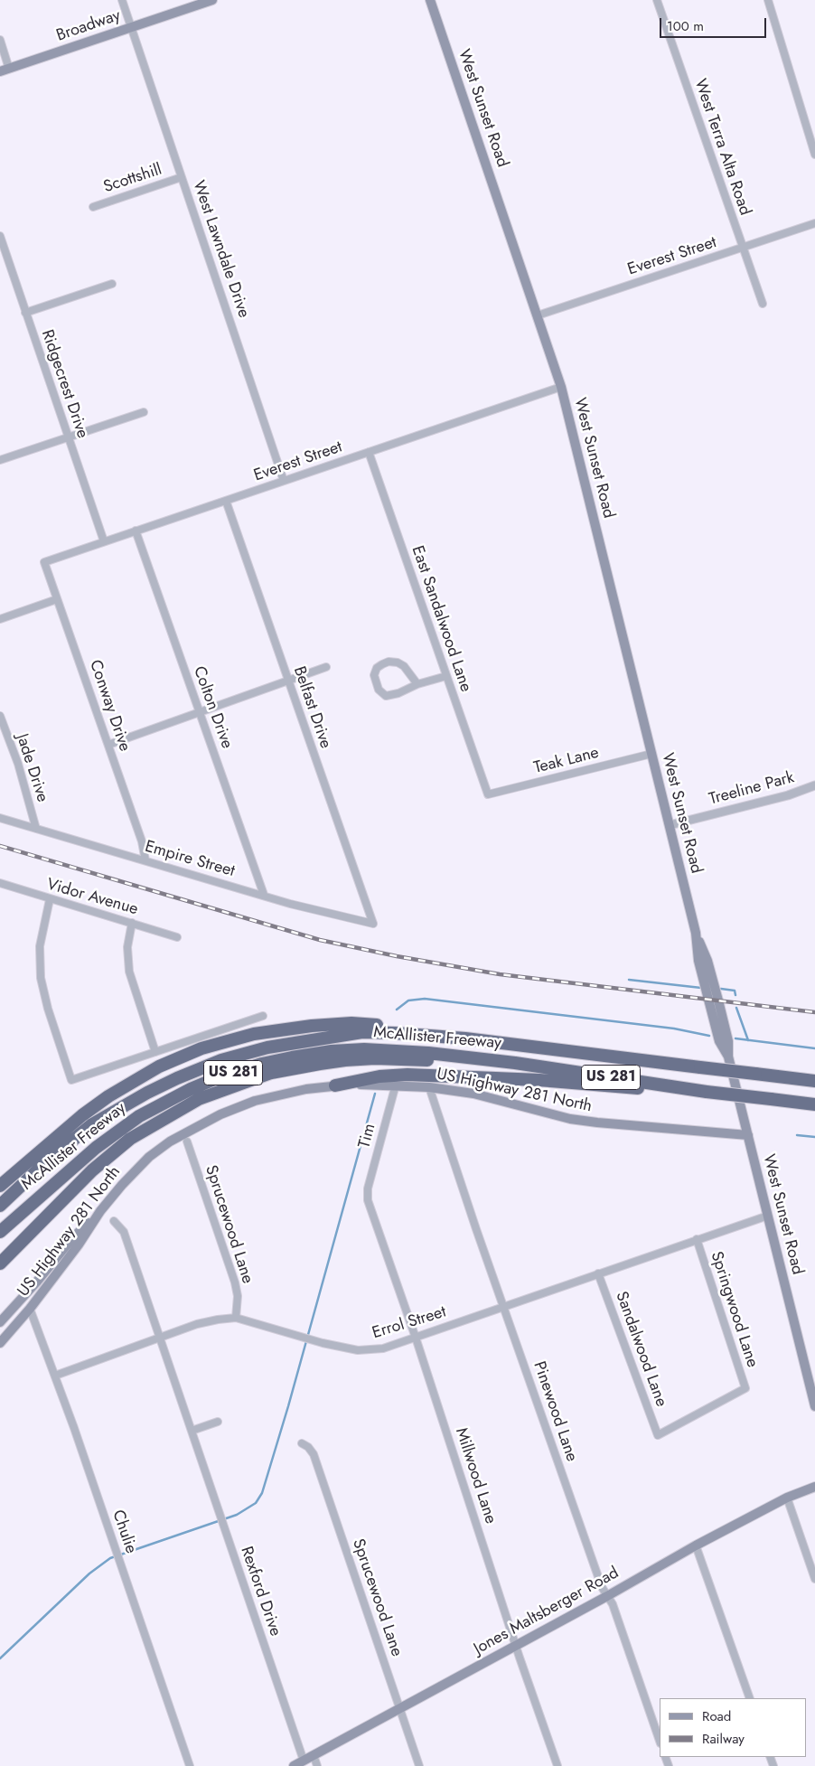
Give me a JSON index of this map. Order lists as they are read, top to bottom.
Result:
{
  "streets": {
    "highway": ["McAllister Freeway", "US 281"],
    "main road": [
      "Broadway",
      "West Sunset Road",
      "US Highway 281 North",
      "Jones Maltsberger Road"
    ],
    "street": [
      "West Terra Alta Road",
      "Scottshill",
      "West Lawndale Drive",
      "Everest Street",
      "Ridgecrest Drive",
      "East Sandalwood Lane",
      "Conway Drive",
      "Colton Drive",
      "Belfast Drive",
      "Teak Lane",
      "Jade Drive",
      "Treeline Park",
      "Empire Street",
      "Vidor Avenue",
      "Tim",
      "Sprucewood Lane",
      "Springwood Lane",
      "Errol Street",
      "Sandalwood Lane",
      "Pinewood Lane",
      "Millwood Lane",
      "Chulie",
      "Rexford Drive"
    ]
  },
  "crossings": [
    ["Broadway", "West Lawndale Drive"],
    ["West Sunset Road", "Everest Street"],
    ["West Sunset Road", "Teak Lane"],
    ["West Sunset Road", "Treeline Park"],
    ["West Sunset Road", "US Highway 281 North"],
    ["West Sunset Road", "Errol Street"],
    ["West Terra Alta Road", "Everest Street"],
    ["Scottshill", "West Lawndale Drive"],
    ["West Lawndale Drive", "Everest Street"],
    ["Everest Street", "Ridgecrest Drive"],
    ["Everest Street", "East Sandalwood Lane"],
    ["Everest Street", "Conway Drive"],
    ["Everest Street", "Colton Drive"],
    ["Everest Street", "Belfast Drive"],
    ["East Sandalwood Lane", "Teak Lane"],
    ["Conway Drive", "Empire Street"],
    ["Colton Drive", "Empire Street"],
    ["Belfast Drive", "Empire Street"],
    ["Jade Drive", "Empire Street"],
    ["US Highway 281 North", "Tim"],
    ["US Highway 281 North", "Pinewood Lane"],
    ["US Highway 281 North", "Chulie"],
    ["Tim", "Millwood Lane"],
    ["Sprucewood Lane", "Errol Street"],
    ["Sprucewood Lane", "Jones Maltsberger Road"],
    ["Springwood Lane", "Errol Street"],
    ["Springwood Lane", "Sandalwood Lane"],
    ["Errol Street", "Sandalwood Lane"],
    ["Errol Street", "Pinewood Lane"],
    ["Errol Street", "Millwood Lane"],
    ["Errol Street", "Chulie"],
    ["Errol Street", "Rexford Drive"],
    ["Pinewood Lane", "Jones Maltsberger Road"],
    ["Millwood Lane", "Jones Maltsberger Road"],
    ["Rexford Drive", "Jones Maltsberger Road"]
  ],
  "legend": ["Road", "Railway"],
  "scale_bar": "100 m"
}
